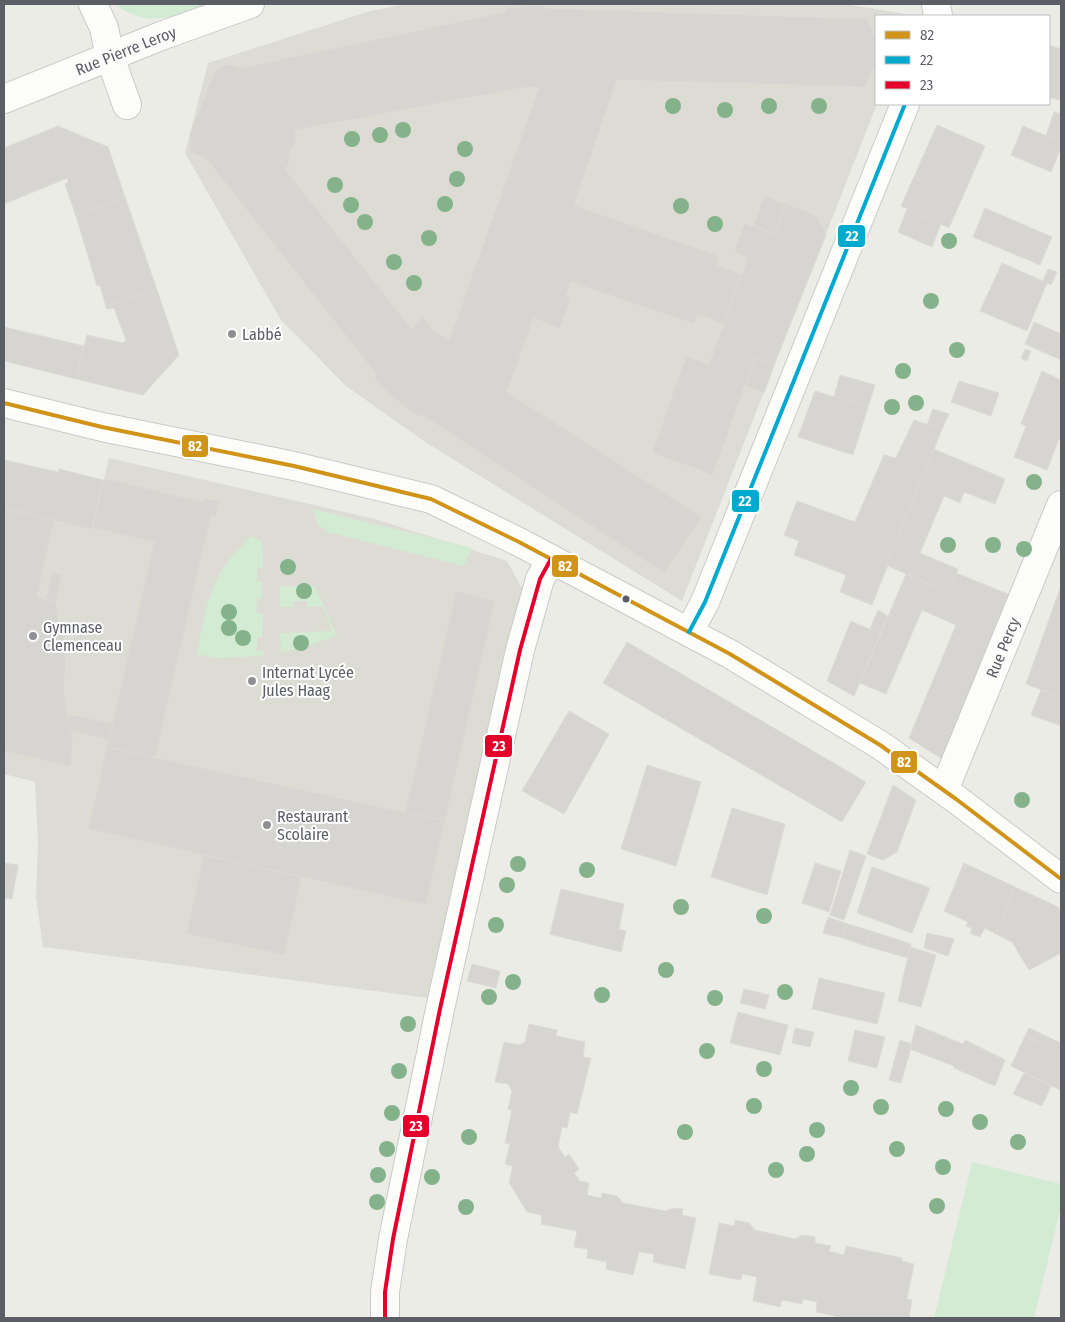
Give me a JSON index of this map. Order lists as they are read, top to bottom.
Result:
{
  "streets": {
    "street": ["Rue Pierre Leroy", "Rue Percy"]
  },
  "places": [
    "Labbé",
    "Gymnase Clemenceau",
    "Internat Lycée Jules Haag",
    "Restaurant Scolaire"
  ],
  "lines": ["transit line 22", "transit line 82", "transit line 23"],
  "legend": ["82", "22", "23"]
}
